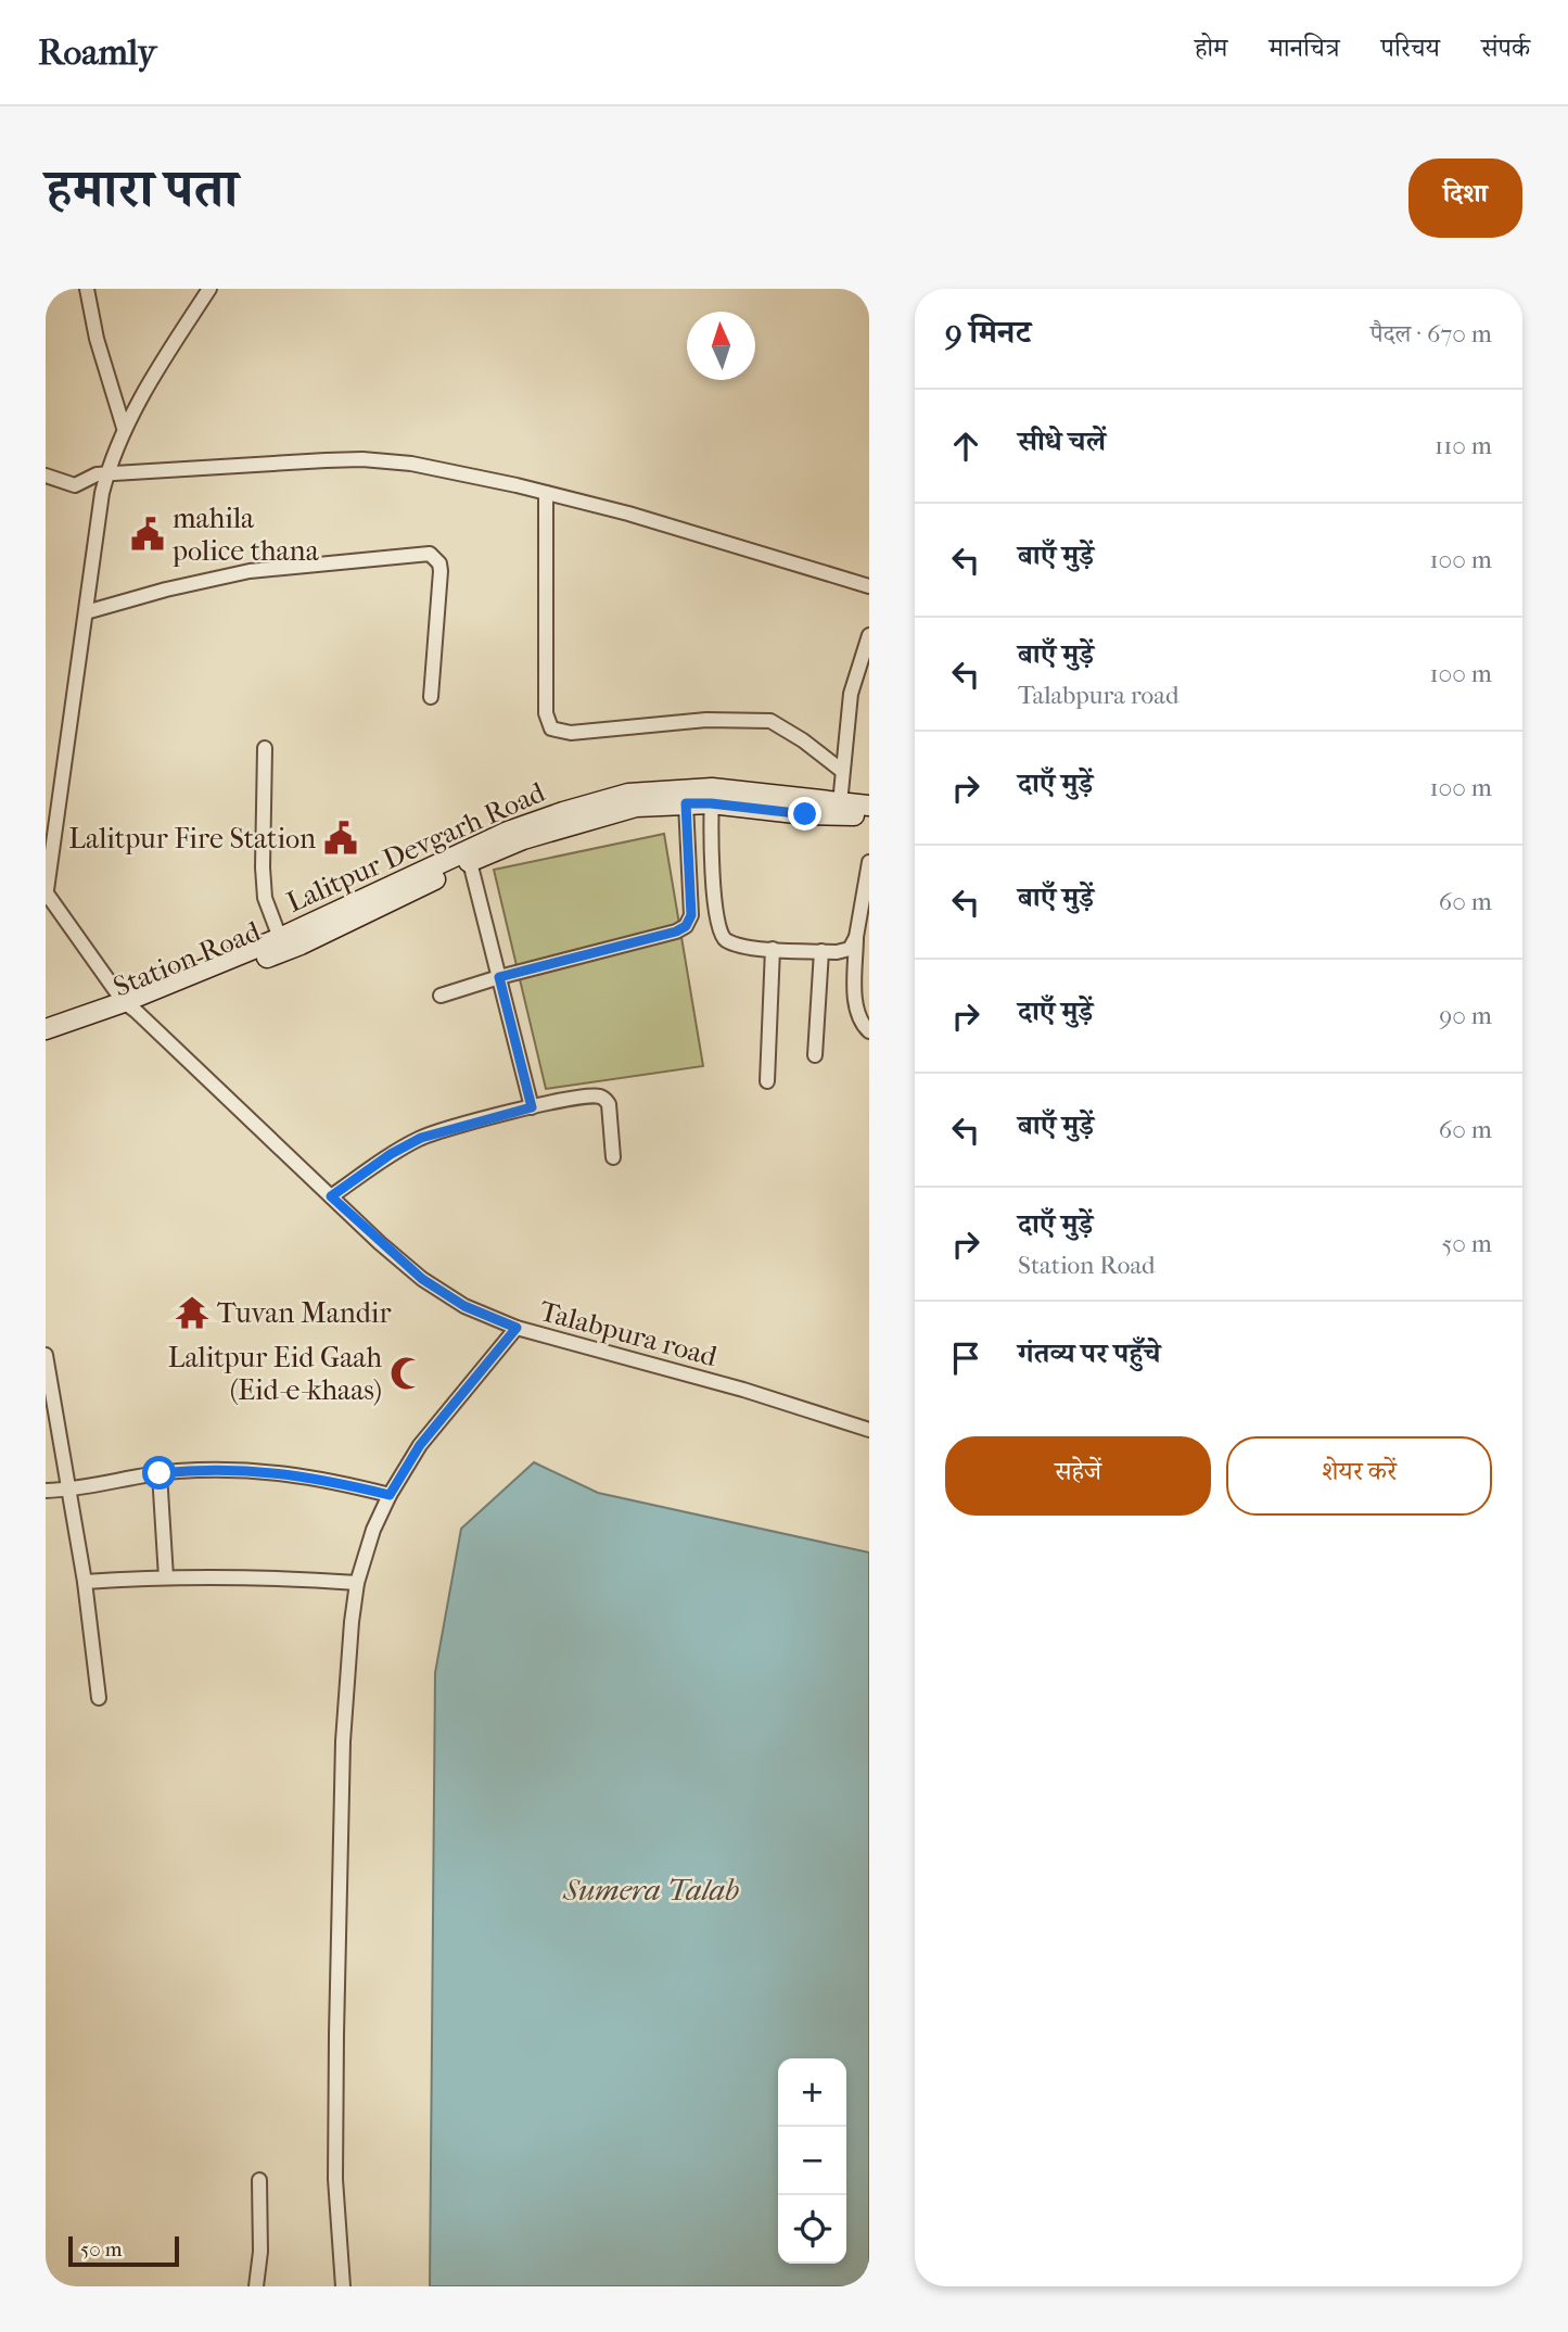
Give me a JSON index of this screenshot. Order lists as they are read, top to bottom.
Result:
{
  "streets": {
    "main road": ["Lalitpur Devgarh Road", "Station Road"],
    "street": ["Talabpura road"]
  },
  "crossings": [
    ["Lalitpur Devgarh Road", "Station Road"],
    ["Lalitpur Devgarh Road", "Talabpura road"],
    ["Station Road", "Talabpura road"]
  ],
  "water": ["Sumera Talab"],
  "places": {
    "public building": ["mahila police thana", "Lalitpur Fire Station"],
    "temple": ["Tuvan Mandir"],
    "mosque": ["Lalitpur Eid Gaah (Eid-e-khaas)"]
  },
  "scale_bar": "50 m",
  "north": "top",
  "page": {
    "header": "Roamly",
    "nav": [
      "होम",
      "मानचित्र",
      "परिचय",
      "संपर्क"
    ],
    "title": "हमारा पता",
    "buttons": [
      "दिशा",
      ["सहेजें", "शेयर करें"]
    ],
    "heading": ["9 मिनट", "पैदल · 670 m"],
    "list": [
      ["सीधे चलें", "110 m"],
      ["बाएँ मुड़ें", "100 m"],
      ["बाएँ मुड़ें", "Talabpura road", "100 m"],
      ["दाएँ मुड़ें", "100 m"],
      ["बाएँ मुड़ें", "60 m"],
      ["दाएँ मुड़ें", "90 m"],
      ["बाएँ मुड़ें", "60 m"],
      ["दाएँ मुड़ें", "Station Road", "50 m"],
      "गंतव्य पर पहुँचे"
    ],
    "map_buttons": ["+", "−"],
    "scale": "50 m"
  }
}
